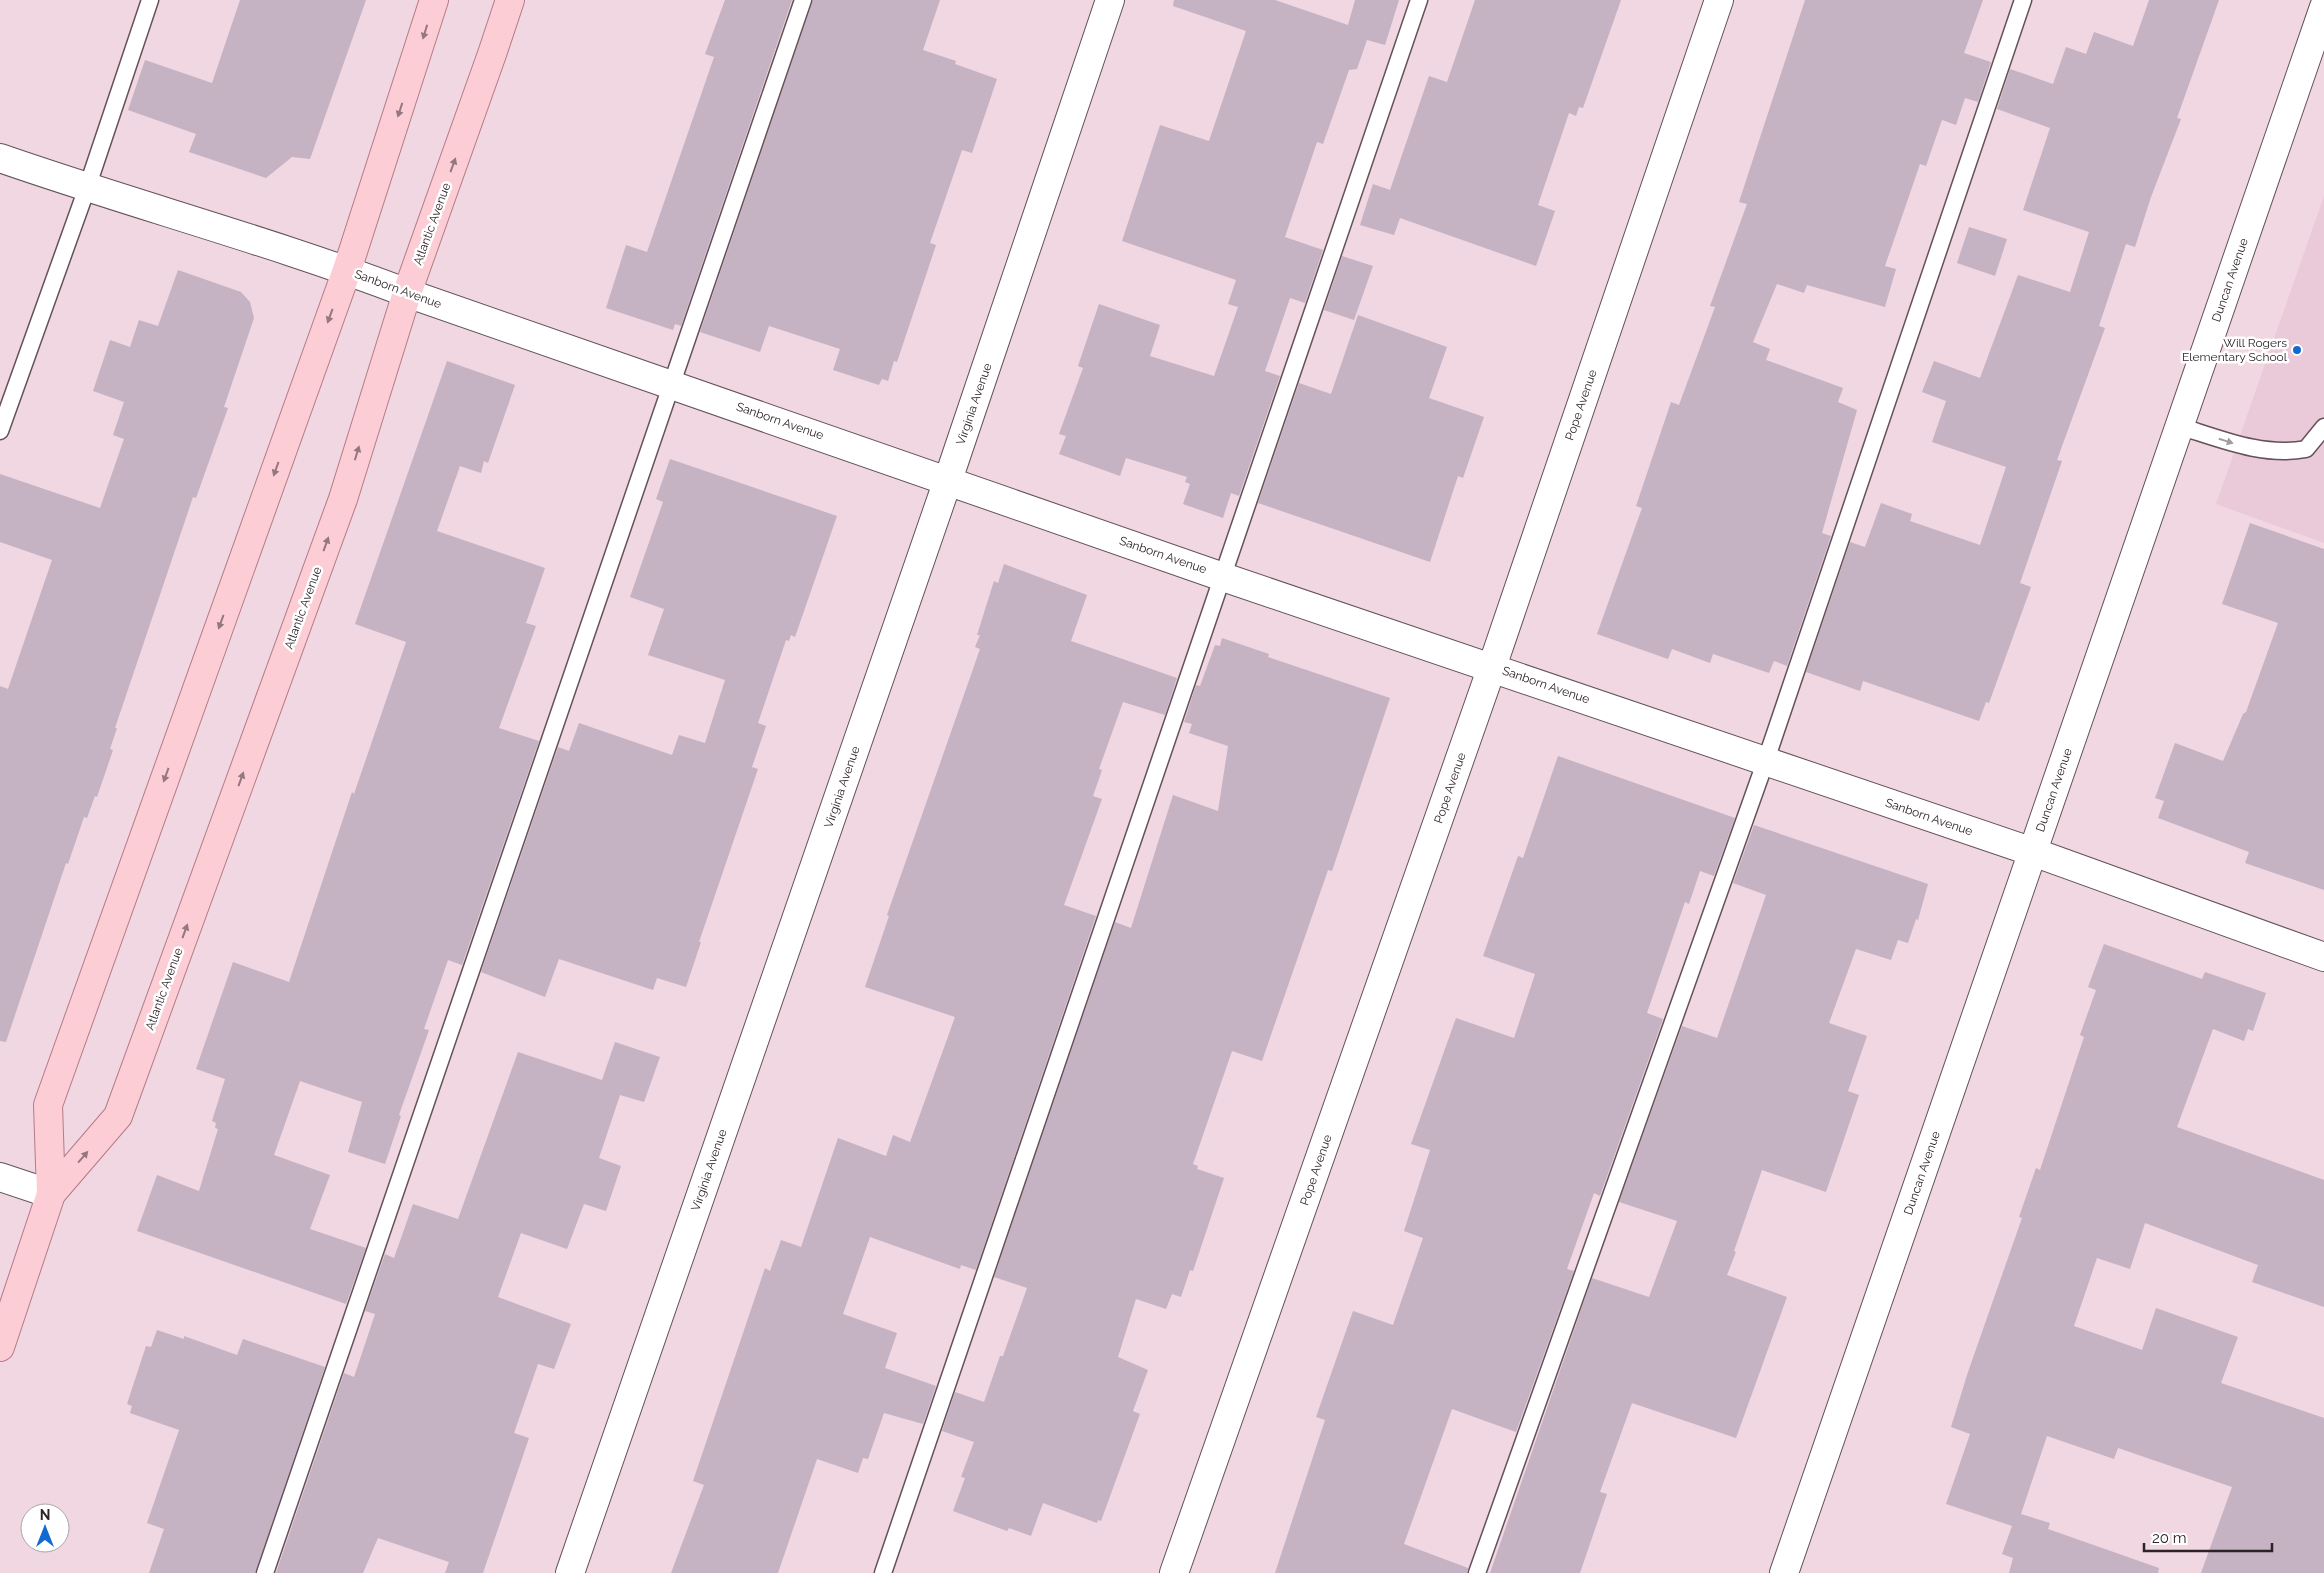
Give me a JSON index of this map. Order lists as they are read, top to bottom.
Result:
{
  "streets": {
    "main road": ["Atlantic Avenue"],
    "street": [
      "Duncan Avenue",
      "Sanborn Avenue",
      "Virginia Avenue",
      "Pope Avenue"
    ]
  },
  "crossings": [
    ["Atlantic Avenue", "Sanborn Avenue"],
    ["Duncan Avenue", "Sanborn Avenue"],
    ["Sanborn Avenue", "Virginia Avenue"],
    ["Sanborn Avenue", "Pope Avenue"]
  ],
  "places": ["Will Rogers Elementary School"],
  "scale_bar": "20 m",
  "north": "top"
}
